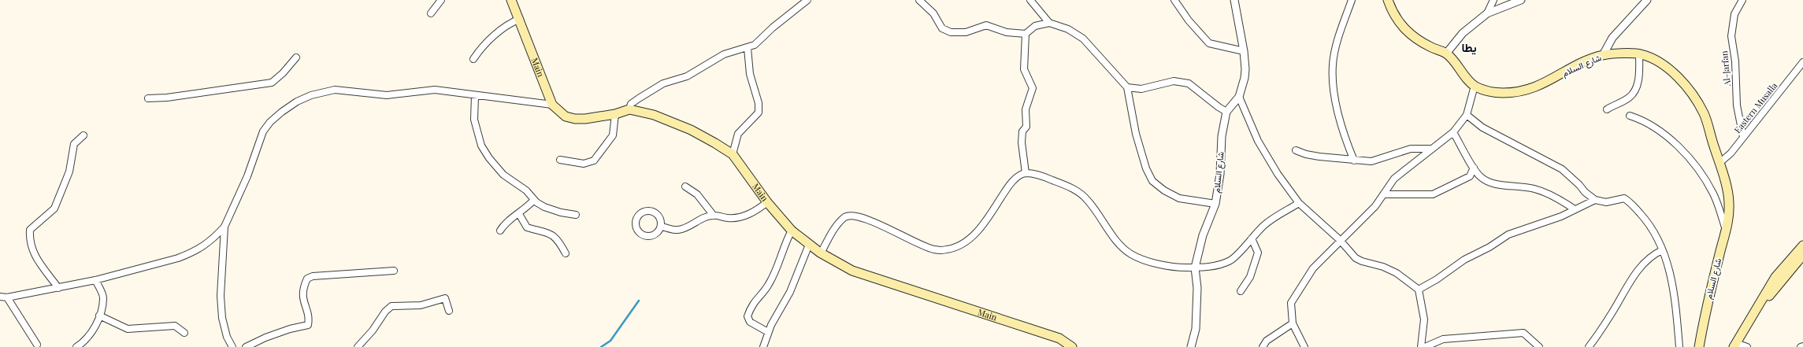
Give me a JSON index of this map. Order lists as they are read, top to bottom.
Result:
{
  "streets": {
    "main road": ["شارع السلام", "Main"],
    "street": ["Al-Jarfan", "Eastern Musalla"]
  },
  "crossings": [
    ["شارع السلام", "Eastern Musalla"],
    ["Al-Jarfan", "Eastern Musalla"]
  ],
  "districts": ["يطا"]
}
